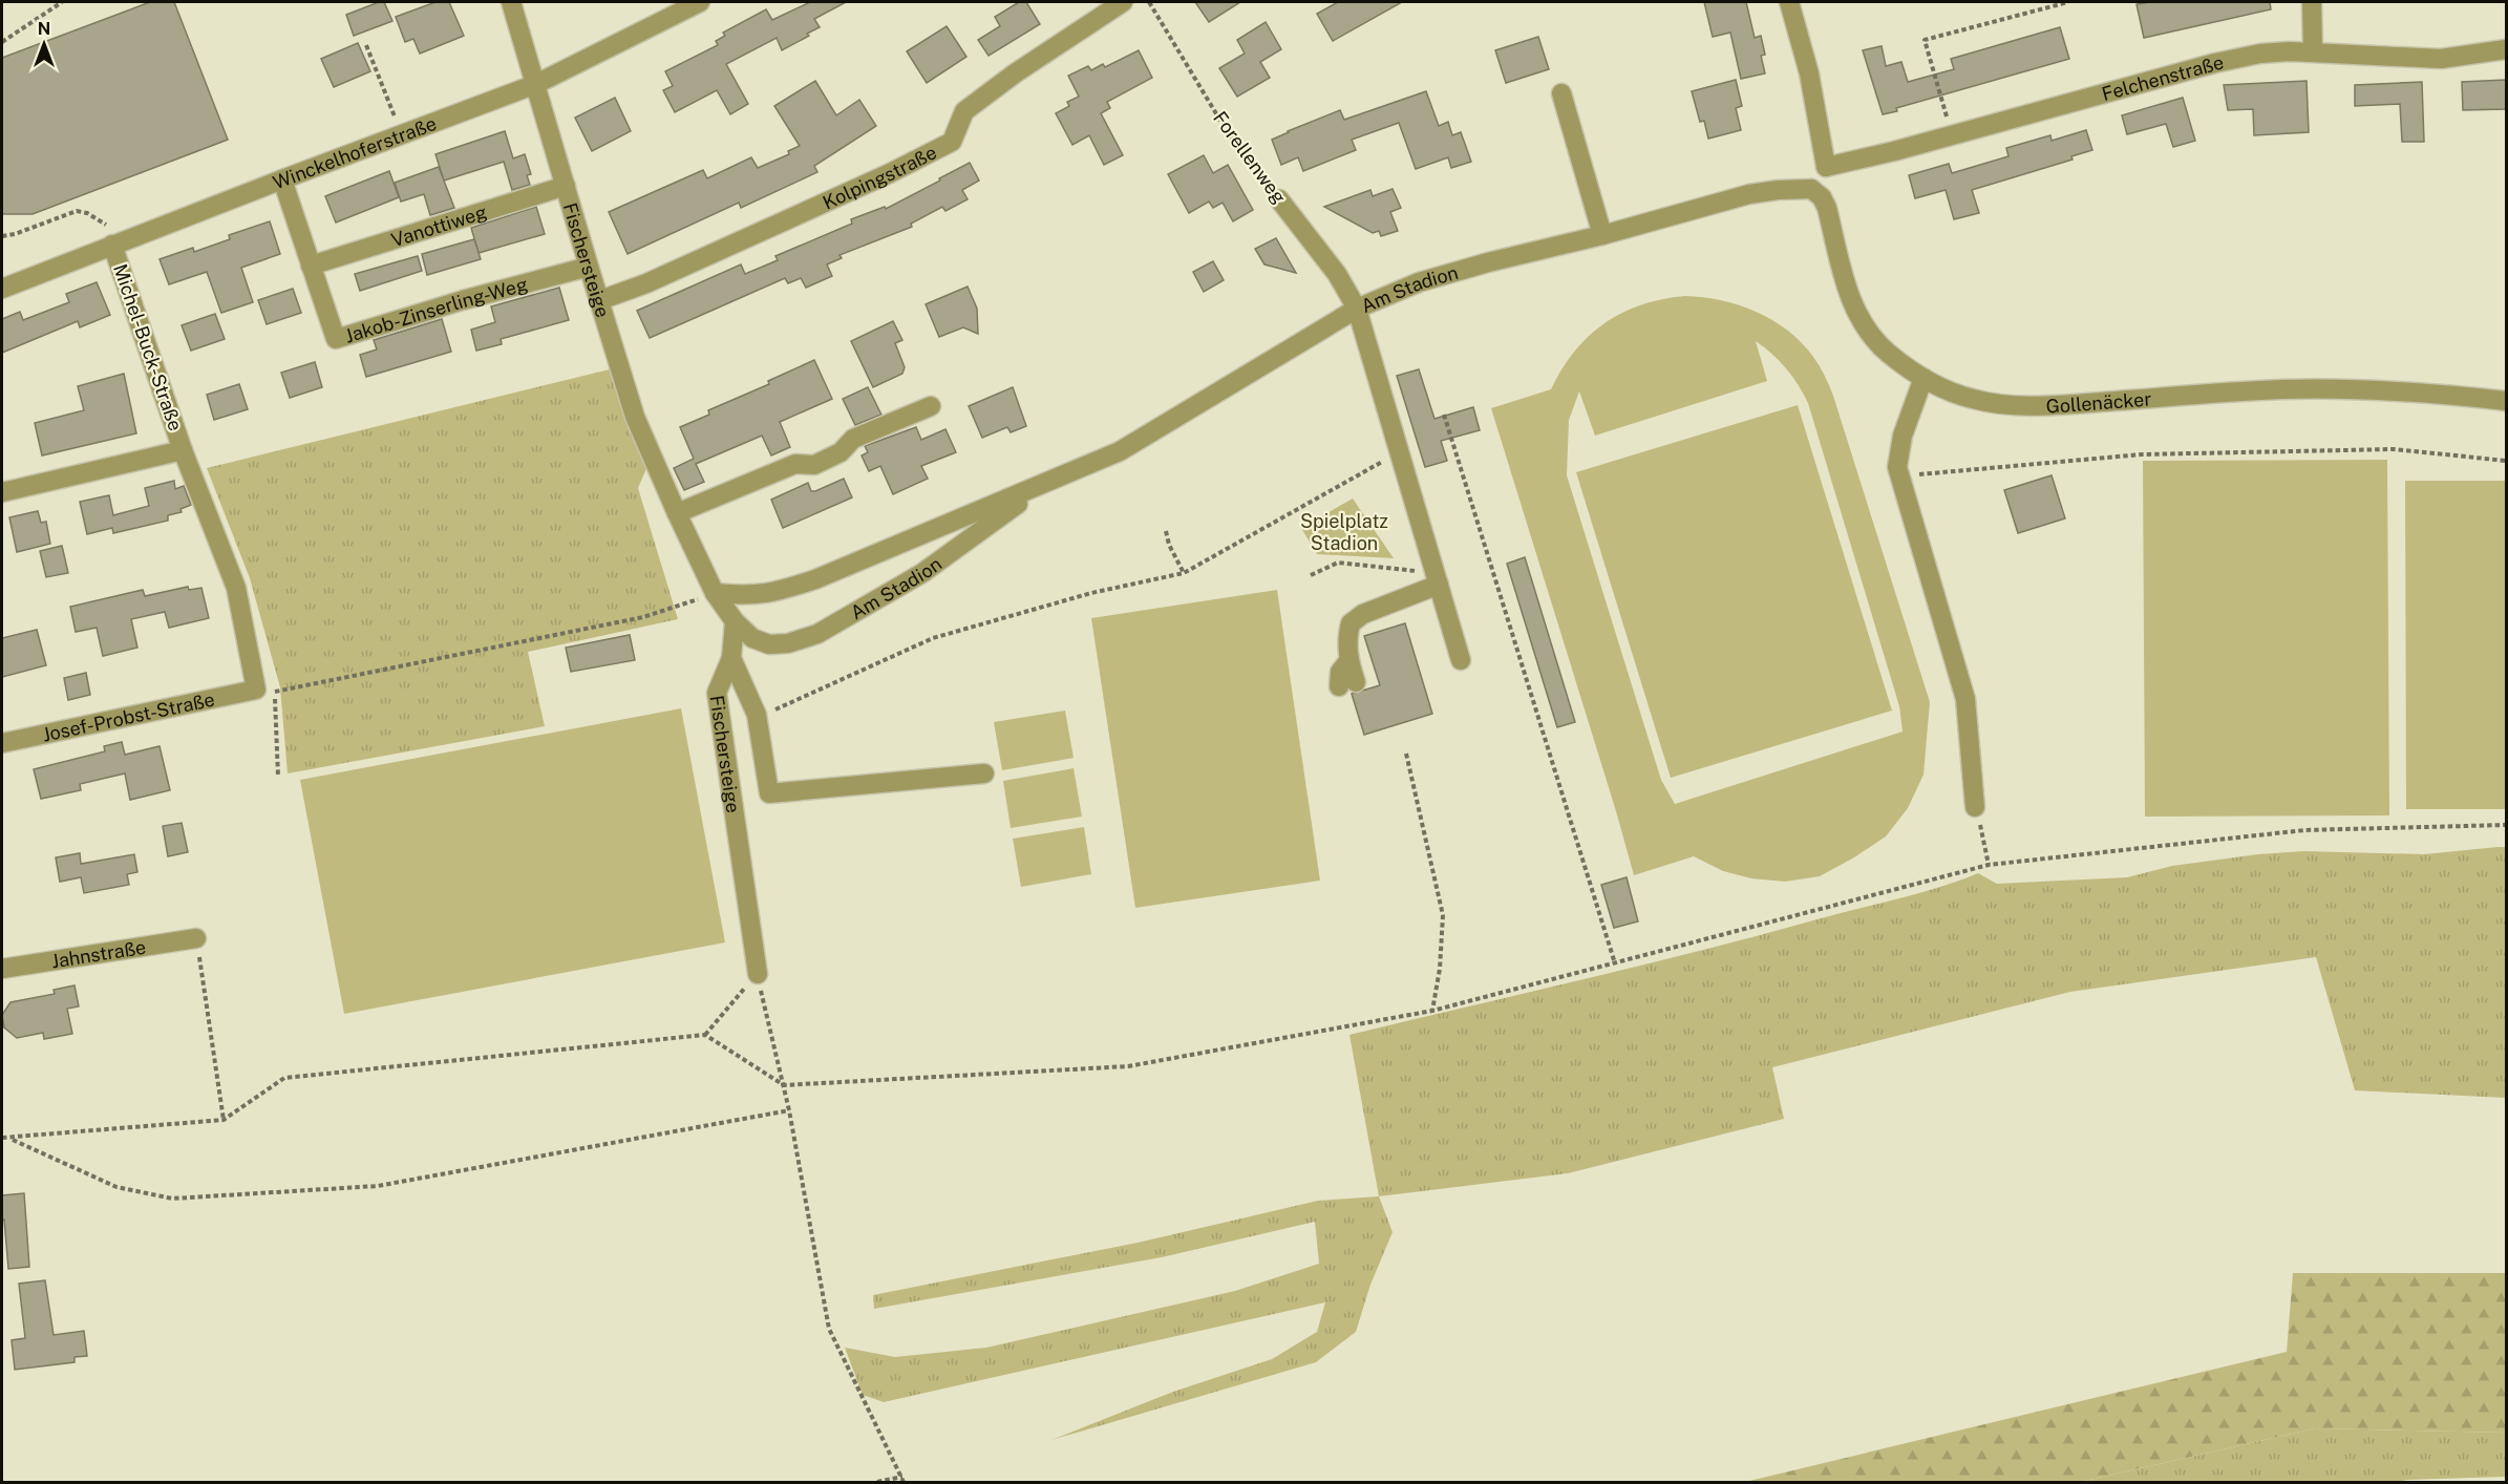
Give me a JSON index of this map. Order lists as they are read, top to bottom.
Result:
{
  "streets": {
    "street": [
      "Felchenstraße",
      "Winckelhoferstraße",
      "Forellenweg",
      "Kolpingstraße",
      "Vanottiweg",
      "Fischersteige",
      "Am Stadion",
      "Jakob-Zinserling-Weg",
      "Michel-Buck-Straße",
      "Gollenäcker",
      "Josef-Probst-Straße",
      "Jahnstraße"
    ]
  },
  "crossings": [
    ["Winckelhoferstraße", "Fischersteige"],
    ["Winckelhoferstraße", "Jakob-Zinserling-Weg"],
    ["Winckelhoferstraße", "Michel-Buck-Straße"],
    ["Forellenweg", "Am Stadion"],
    ["Kolpingstraße", "Fischersteige"],
    ["Vanottiweg", "Fischersteige"],
    ["Vanottiweg", "Jakob-Zinserling-Weg"],
    ["Fischersteige", "Am Stadion"],
    ["Fischersteige", "Jakob-Zinserling-Weg"],
    ["Am Stadion", "Gollenäcker"],
    ["Michel-Buck-Straße", "Josef-Probst-Straße"]
  ],
  "parks": ["Spielplatz Stadion"],
  "north": "top"
}
